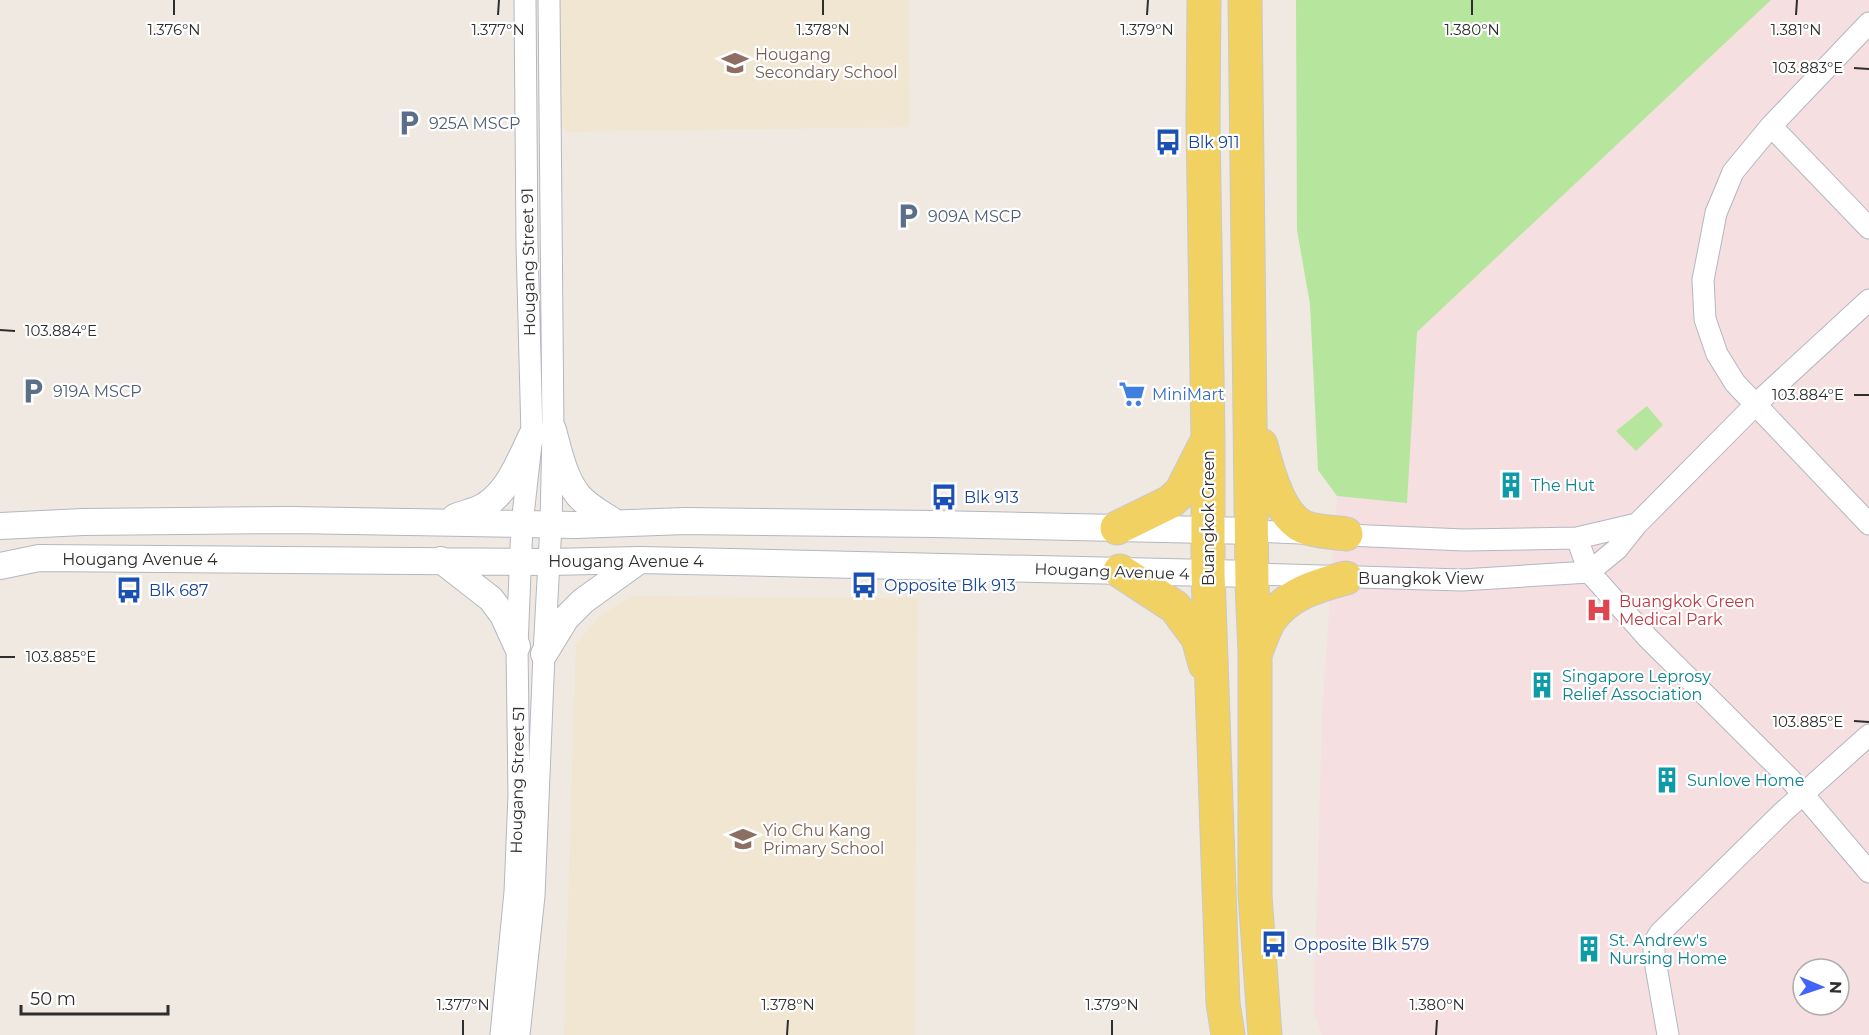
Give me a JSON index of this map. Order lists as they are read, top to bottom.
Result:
{
  "streets": {
    "main road": ["Buangkok Green"],
    "street": [
      "Hougang Street 91",
      "Hougang Avenue 4",
      "Buangkok View",
      "Hougang Street 51"
    ]
  },
  "crossings": [
    ["Hougang Street 91", "Hougang Street 51"],
    ["Buangkok Green", "Hougang Avenue 4"],
    ["Hougang Avenue 4", "Buangkok View"],
    ["Hougang Avenue 4", "Hougang Street 51"]
  ],
  "places": {
    "school or university": ["Hougang Secondary School", "Yio Chu Kang Primary School"],
    "parking": ["925A MSCP", "909A MSCP", "919A MSCP"],
    "bus stop": [
      "Blk 911",
      "Blk 913",
      "Opposite Blk 913",
      "Blk 687",
      "Opposite Blk 579"
    ],
    "supermarket": ["MiniMart"],
    "building": [
      "The Hut",
      "Singapore Leprosy Relief Association",
      "Sunlove Home",
      "St. Andrew's Nursing Home"
    ],
    "hospital": ["Buangkok Green Medical Park"]
  },
  "scale_bar": "50 m",
  "north": "right",
  "coordinates": [
    "1.376°N",
    "1.377°N",
    "1.378°N",
    "1.379°N",
    "1.380°N",
    "1.381°N",
    "103.883°E",
    "103.884°E",
    "103.885°E"
  ]
}
